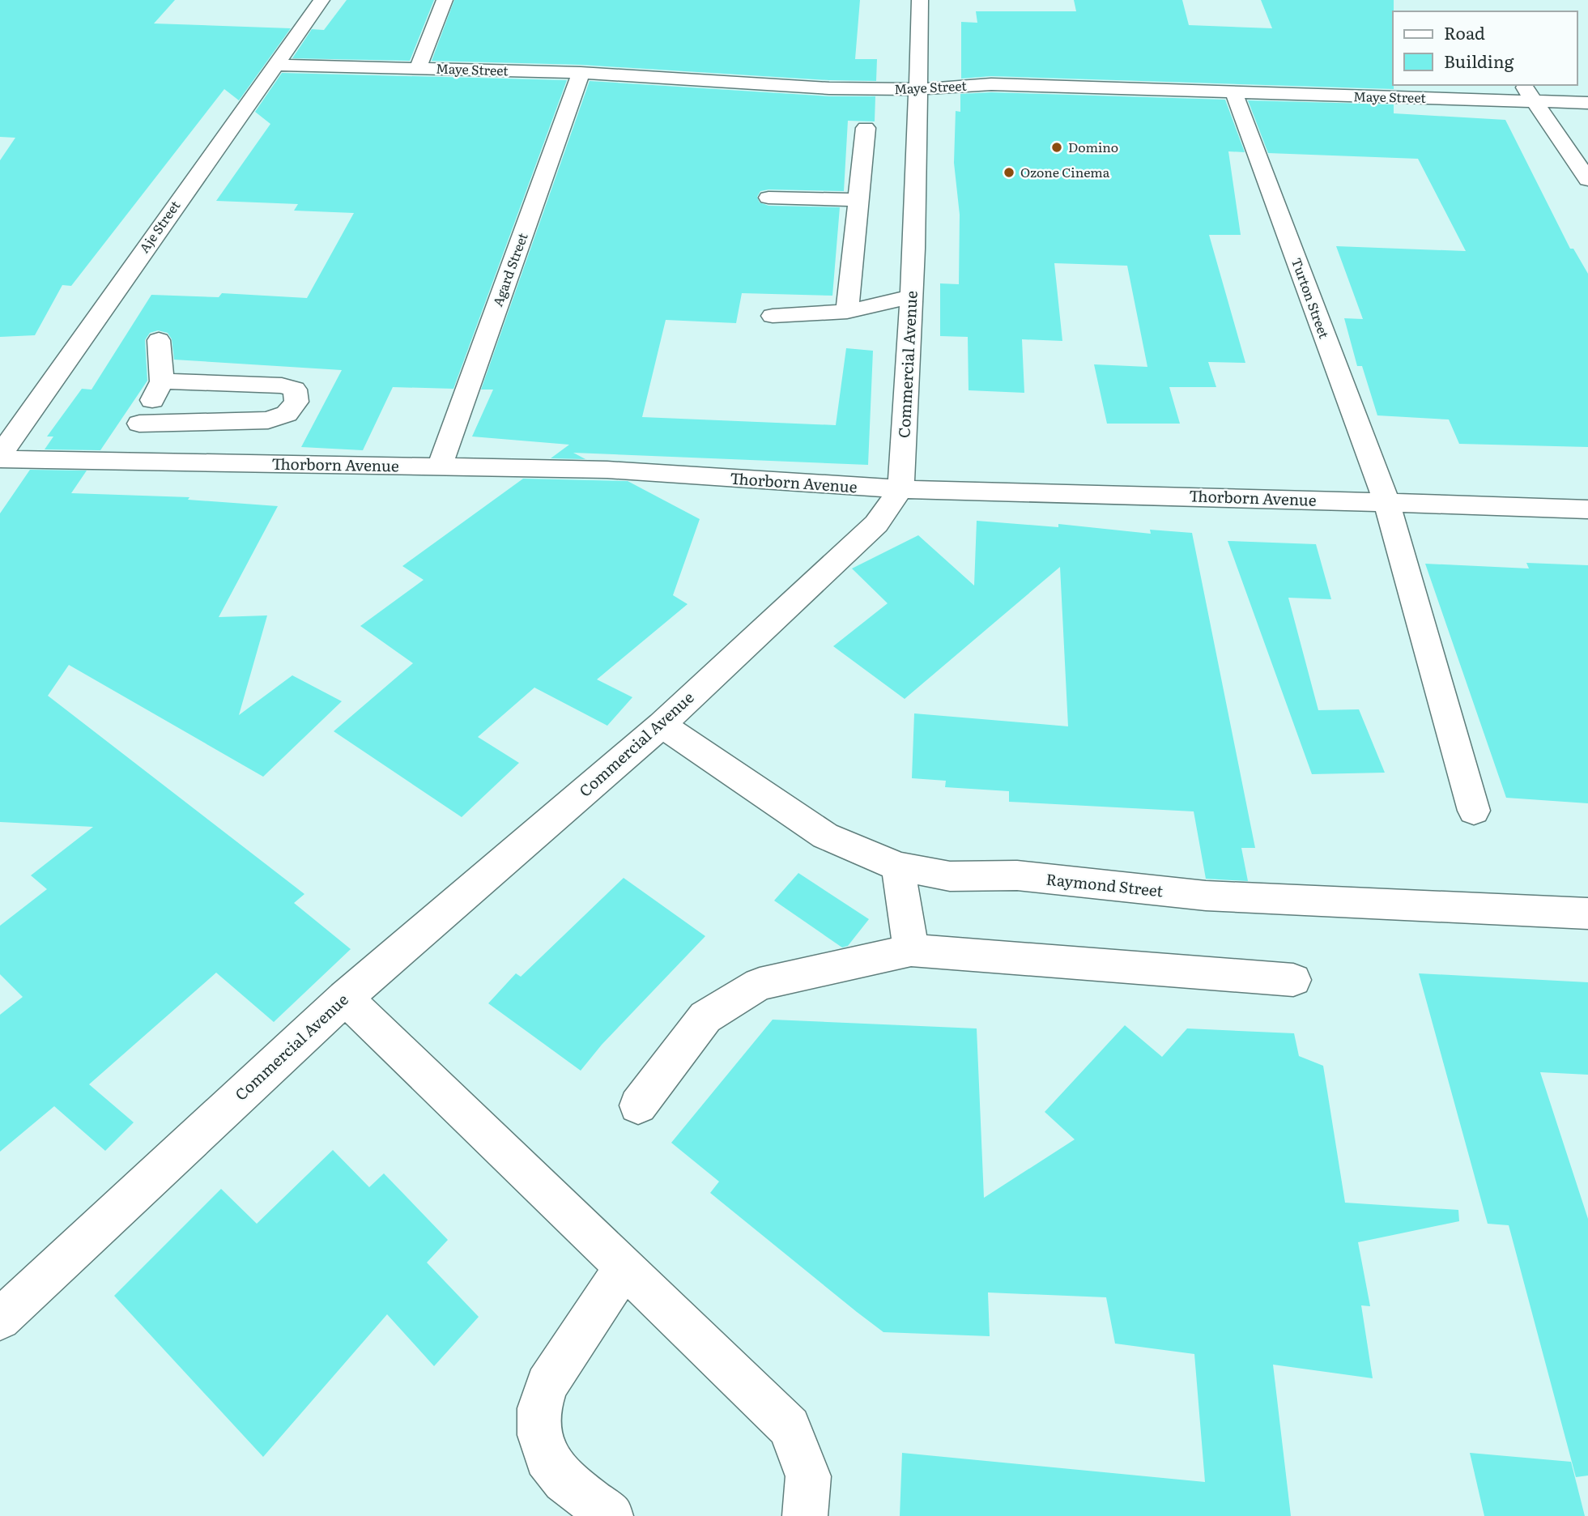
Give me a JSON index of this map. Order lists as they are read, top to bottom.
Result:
{
  "streets": {
    "street": [
      "Maye Street",
      "Aje Street",
      "Agard Street",
      "Turton Street",
      "Commercial Avenue",
      "Thorborn Avenue",
      "Raymond Street"
    ]
  },
  "crossings": [
    ["Maye Street", "Aje Street"],
    ["Maye Street", "Agard Street"],
    ["Maye Street", "Turton Street"],
    ["Maye Street", "Commercial Avenue"],
    ["Agard Street", "Thorborn Avenue"],
    ["Turton Street", "Thorborn Avenue"],
    ["Commercial Avenue", "Thorborn Avenue"],
    ["Commercial Avenue", "Raymond Street"]
  ],
  "places": ["Domino", "Ozone Cinema"],
  "legend": ["Road", "Building"]
}
